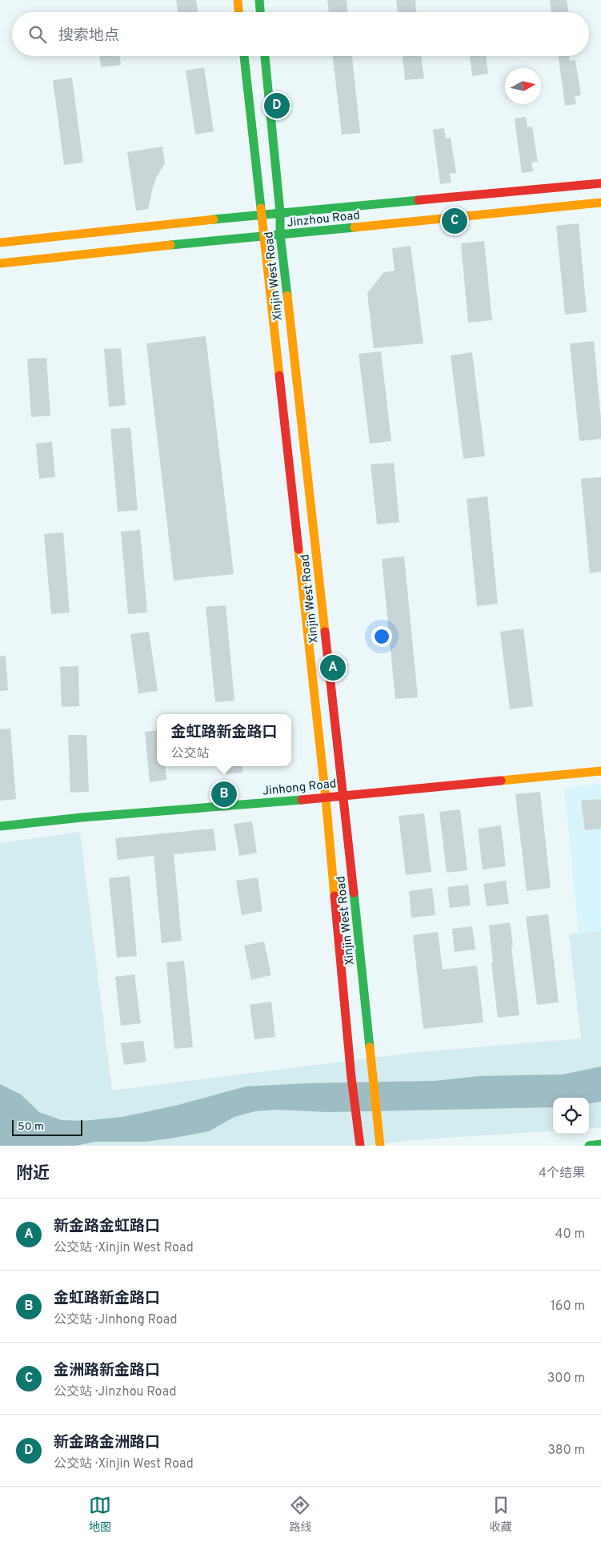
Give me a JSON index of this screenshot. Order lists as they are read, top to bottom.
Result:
{
  "streets": {
    "main road": ["Jinzhou Road", "Xinjin West Road", "Jinhong Road"]
  },
  "crossings": [
    ["Jinzhou Road", "Xinjin West Road"],
    ["Xinjin West Road", "Jinhong Road"]
  ],
  "scale_bar": "50 m",
  "north": "right",
  "page": {
    "search": "搜索地点",
    "pins": [
      "D",
      "C",
      "A",
      "B"
    ],
    "popup": ["金虹路新金路口", "公交站"],
    "scale": "50 m",
    "heading": ["附近", "4个结果"],
    "list": [
      {
        "mark": "A",
        "name": "新金路金虹路口",
        "note": "公交站 · Xinjin West Road",
        "value": "40 m"
      },
      {
        "mark": "B",
        "name": "金虹路新金路口",
        "note": "公交站 · Jinhong Road",
        "value": "160 m"
      },
      {
        "mark": "C",
        "name": "金洲路新金路口",
        "note": "公交站 · Jinzhou Road",
        "value": "300 m"
      },
      {
        "mark": "D",
        "name": "新金路金洲路口",
        "note": "公交站 · Xinjin West Road",
        "value": "380 m"
      }
    ],
    "nav": ["地图", "路线", "收藏"]
  }
}
